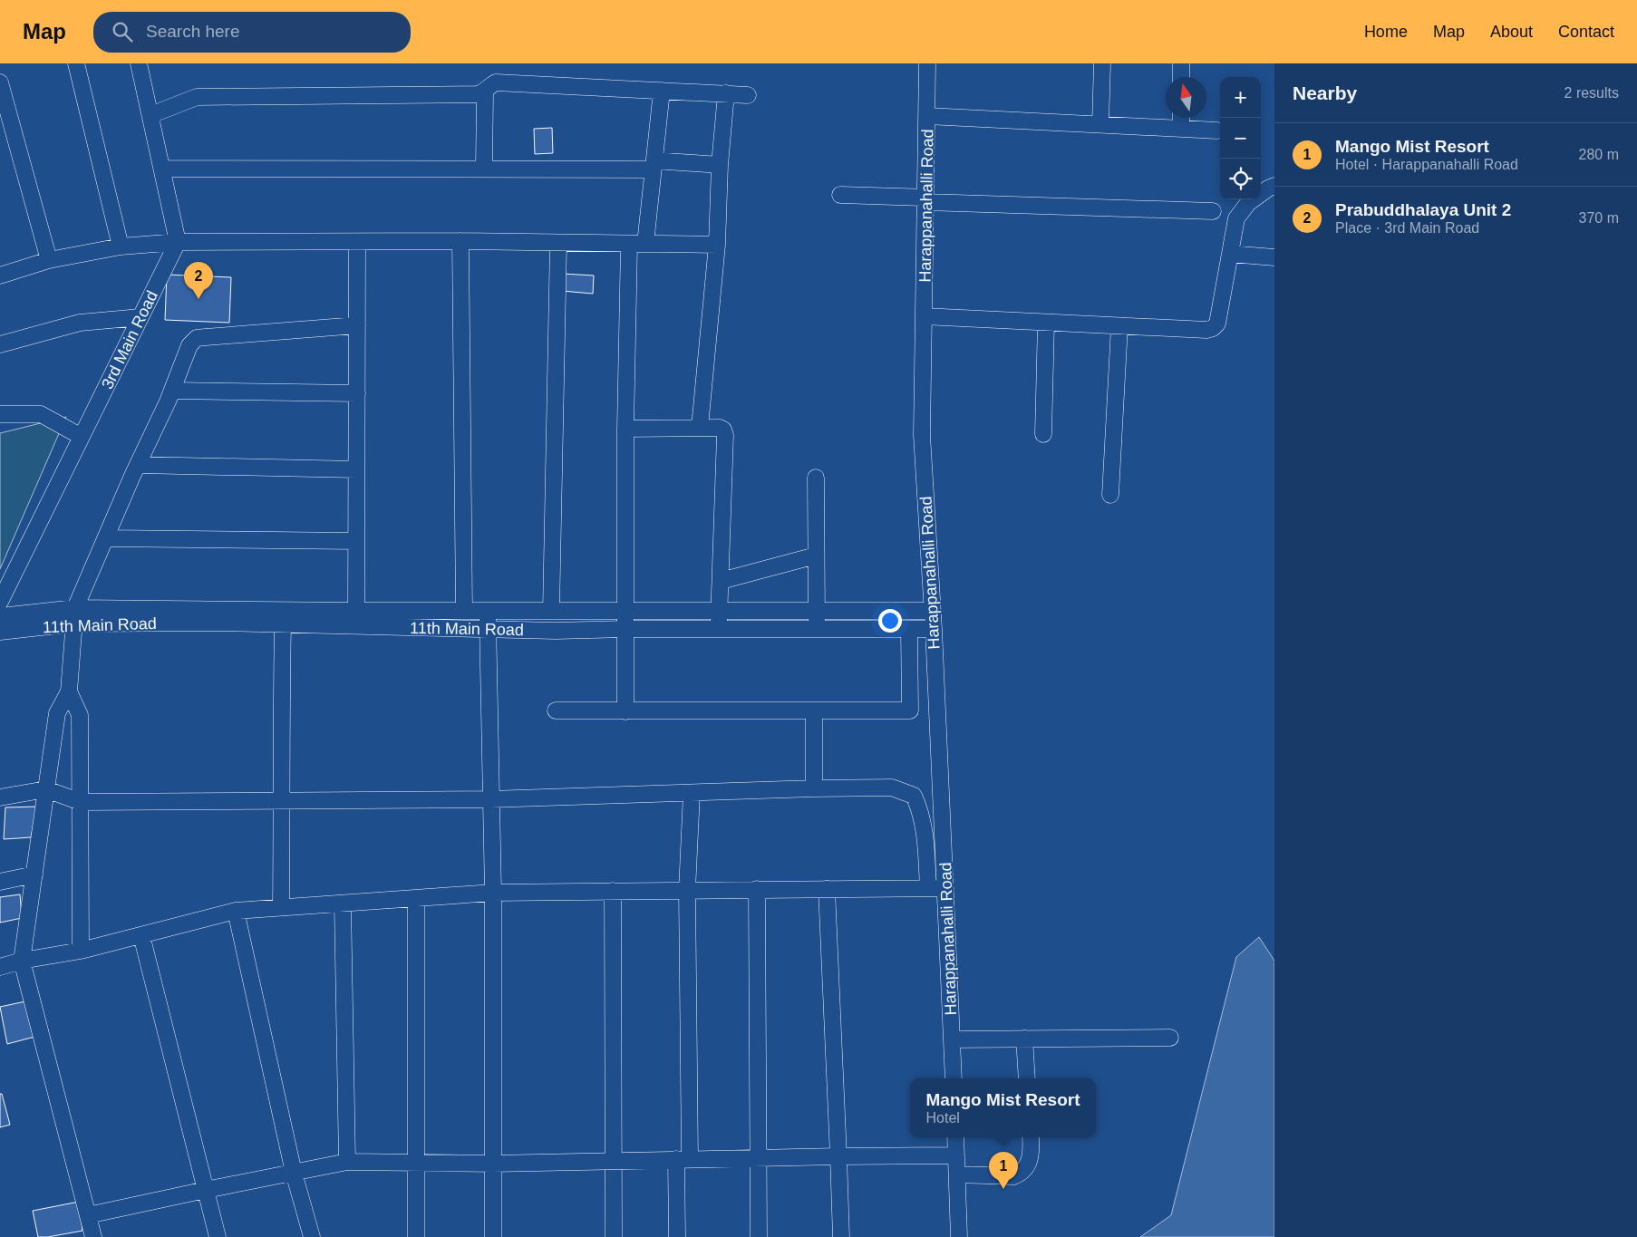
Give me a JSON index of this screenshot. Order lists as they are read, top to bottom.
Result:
{
  "streets": {
    "street": ["Harappanahalli Road", "3rd Main Road", "11th Main Road"]
  },
  "crossings": [
    ["Harappanahalli Road", "11th Main Road"]
  ],
  "north": "top",
  "page": {
    "header": "Map",
    "search": "Search here",
    "nav": [
      "Home",
      "Map",
      "About",
      "Contact"
    ],
    "heading": ["Nearby", "2 results"],
    "map_buttons": ["+", "−"],
    "list": [
      {
        "mark": "1",
        "name": "Mango Mist Resort",
        "note": "Hotel · Harappanahalli Road",
        "value": "280 m"
      },
      {
        "mark": "2",
        "name": "Prabuddhalaya Unit 2",
        "note": "Place · 3rd Main Road",
        "value": "370 m"
      }
    ],
    "pins": ["2", "1"],
    "popup": ["Mango Mist Resort", "Hotel"]
  }
}
